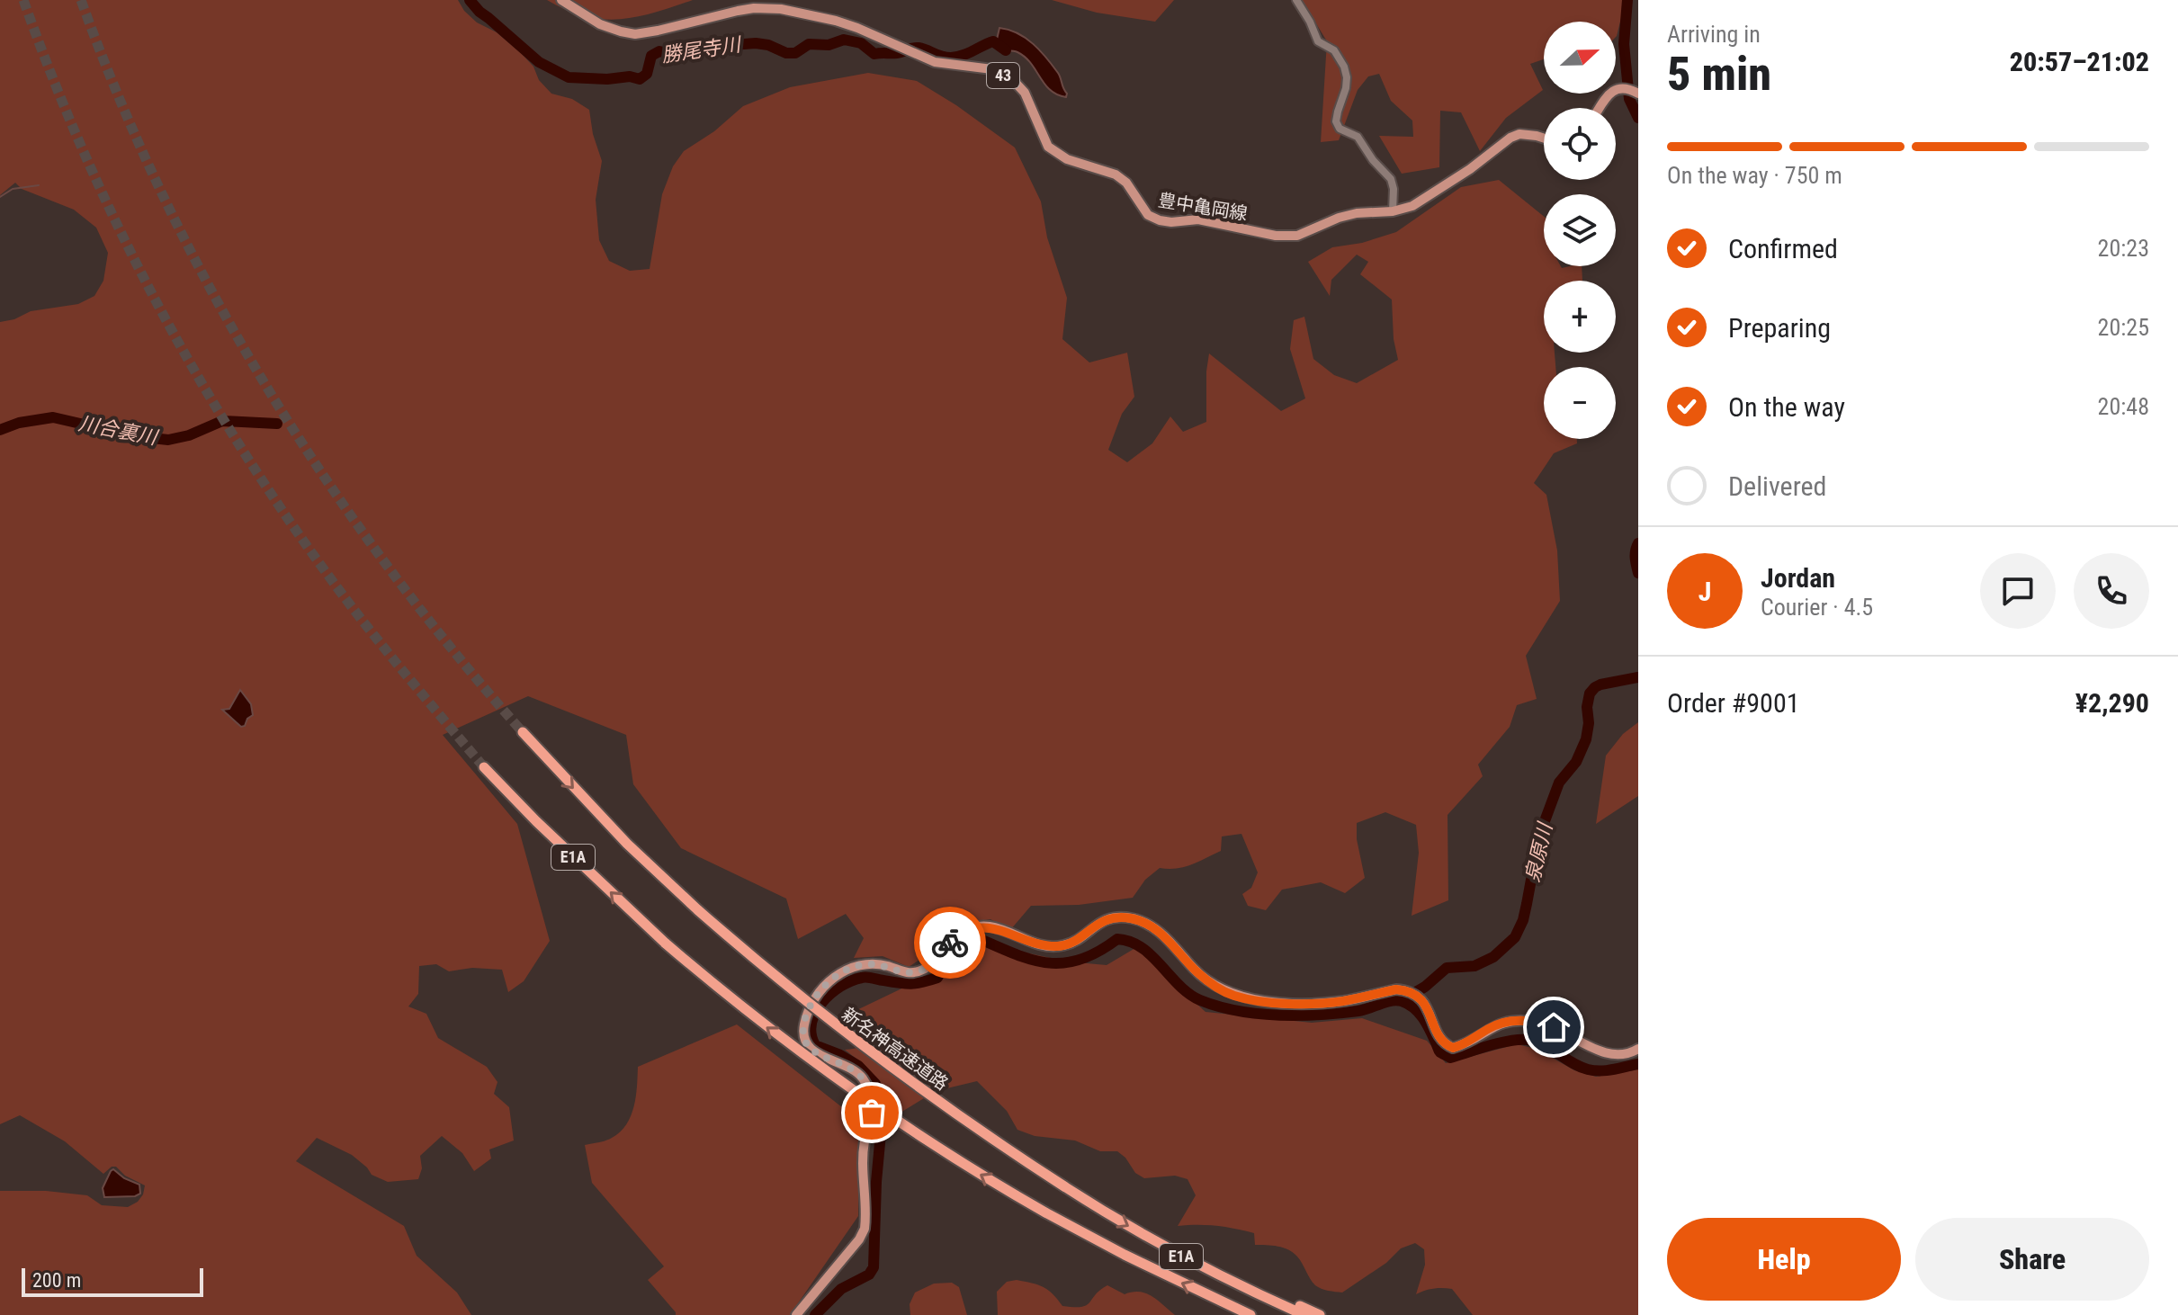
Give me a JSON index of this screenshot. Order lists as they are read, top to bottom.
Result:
{
  "streets": {
    "highway": ["E1A", "新名神高速道路"],
    "main road": ["43", "豊中亀岡線"]
  },
  "water": ["勝尾寺川", "川合裏川", "泉原川"],
  "scale_bar": "200 m",
  "north": "right",
  "page": {
    "heading": ["5 min", "Arriving in", "20:57–21:02"],
    "panel": [
      "Jordan",
      "Courier · 4.5",
      "Order #9001",
      "¥2,290"
    ],
    "map_buttons": ["+", "−"],
    "bar": "On the way · 750 m",
    "list": [
      ["Confirmed", "20:23"],
      ["Preparing", "20:25"],
      ["On the way", "20:48"],
      "Delivered"
    ],
    "round": "J",
    "buttons": ["Help", "Share"],
    "scale": "200 m"
  }
}
